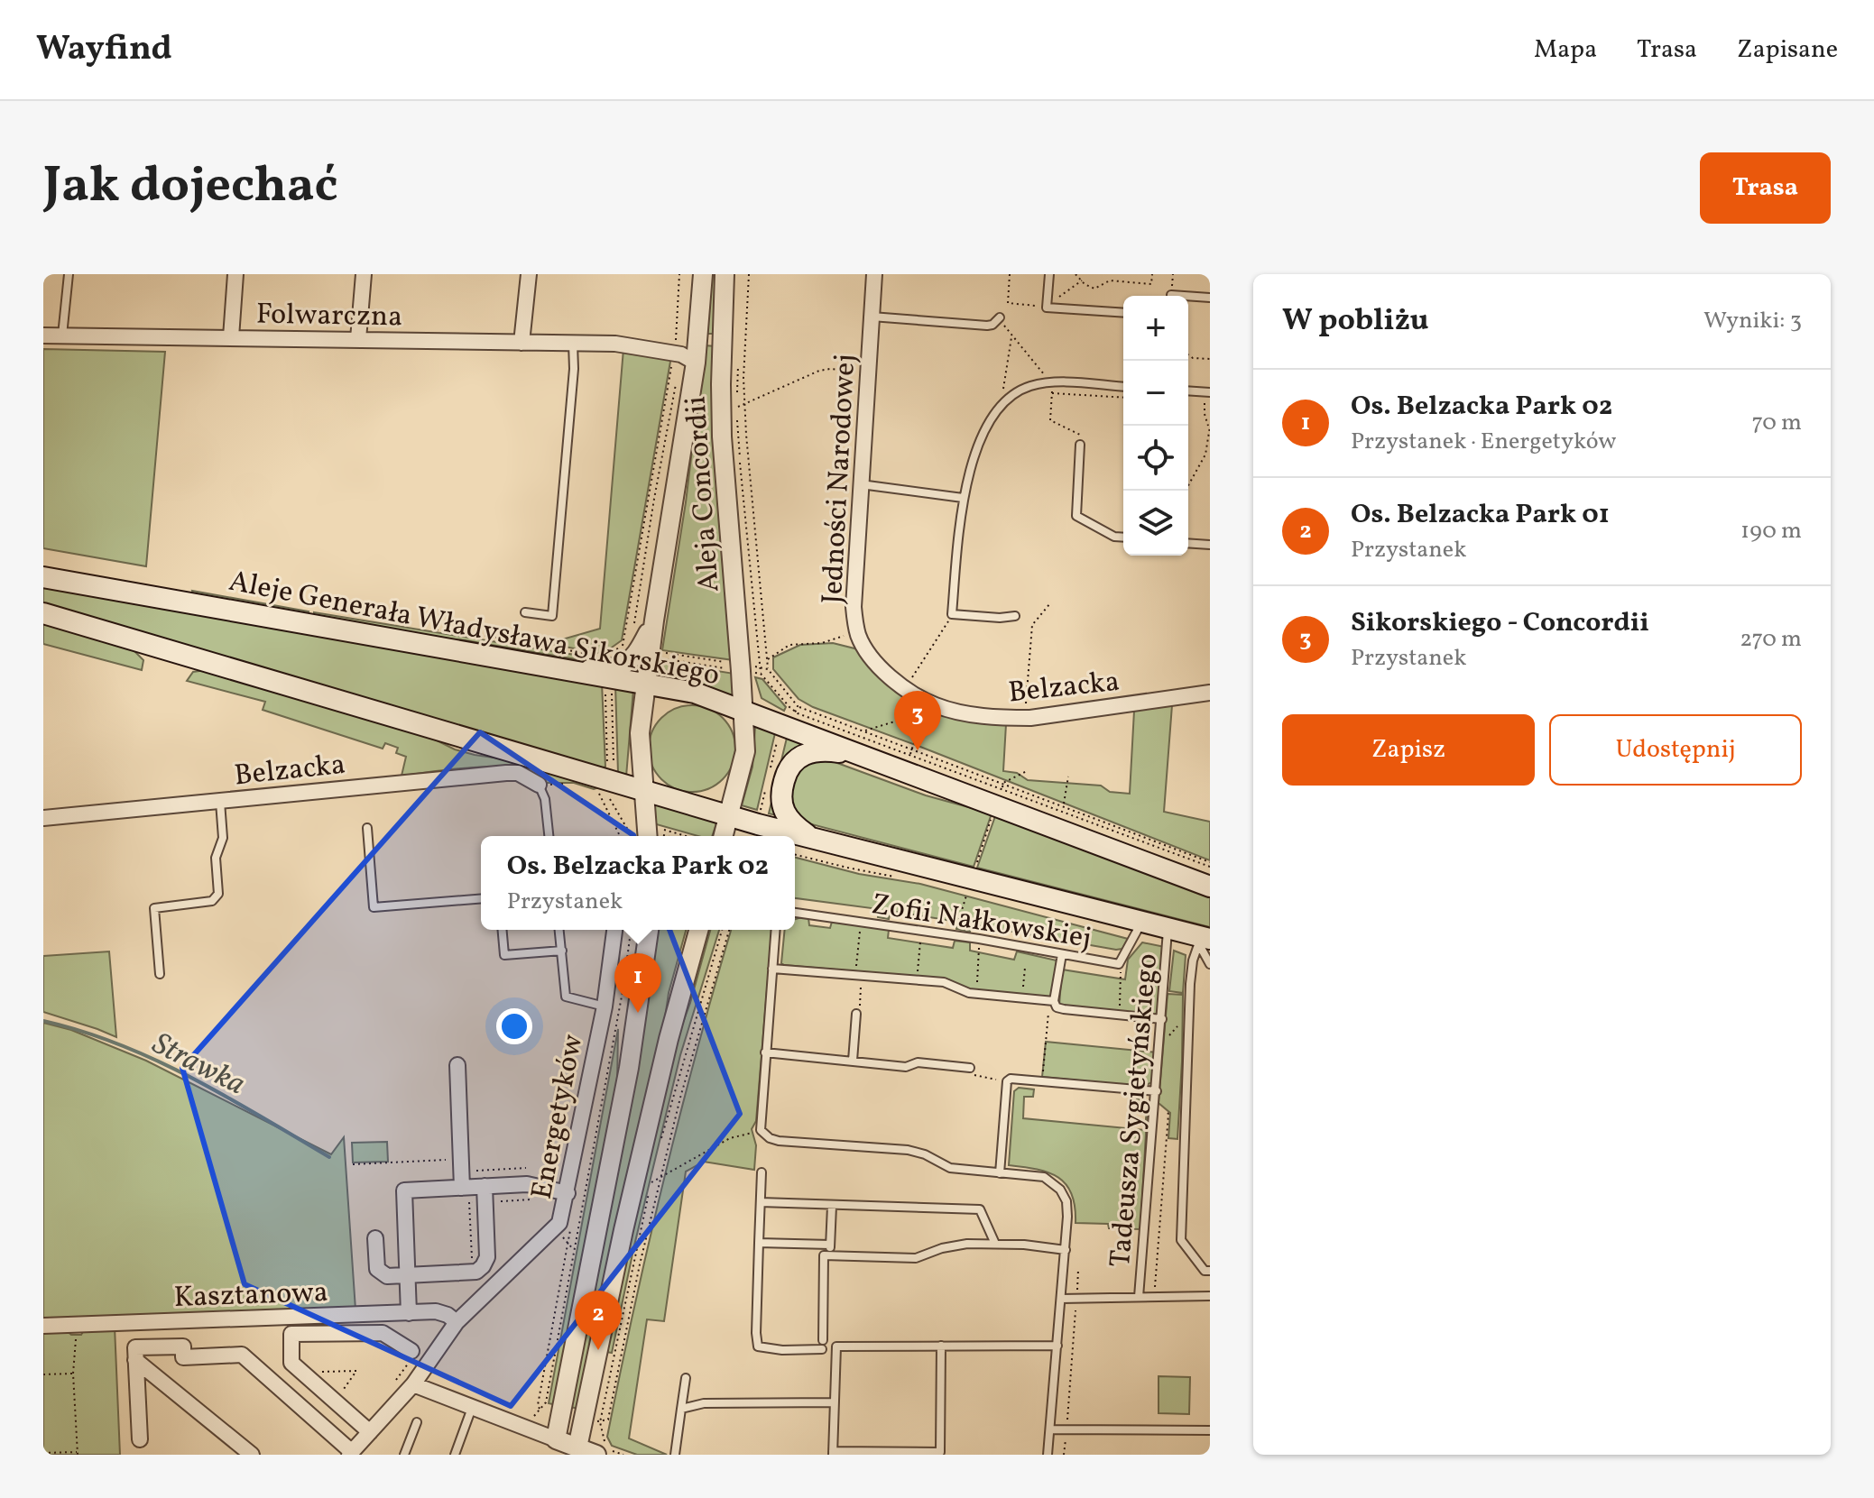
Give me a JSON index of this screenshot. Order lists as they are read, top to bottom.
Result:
{
  "streets": {
    "main road": ["Aleje Generała Władysława Sikorskiego"],
    "street": [
      "Folwarczna",
      "Jedności Narodowej",
      "Aleja Concordii",
      "Belzacka",
      "Energetyków",
      "Kasztanowa"
    ],
    "lane": ["Zofii Nałkowskiej", "Tadeusza Sygietyńskiego"]
  },
  "crossings": [
    ["Folwarczna", "Aleja Concordii"],
    ["Jedności Narodowej", "Belzacka"],
    ["Aleja Concordii", "Aleje Generała Władysława Sikorskiego"],
    ["Energetyków", "Kasztanowa"]
  ],
  "water": ["Strawka"],
  "page": {
    "header": "Wayfind",
    "nav": ["Mapa", "Trasa", "Zapisane"],
    "title": "Jak dojechać",
    "buttons": [
      "Trasa",
      ["Zapisz", "Udostępnij"]
    ],
    "heading": ["W pobliżu", "Wyniki: 3"],
    "map_buttons": ["+", "−"],
    "list": [
      {
        "mark": "1",
        "name": "Os. Belzacka Park 02",
        "note": "Przystanek · Energetyków",
        "value": "70 m"
      },
      {
        "mark": "2",
        "name": "Os. Belzacka Park 01",
        "note": "Przystanek",
        "value": "190 m"
      },
      {
        "mark": "3",
        "name": "Sikorskiego - Concordii",
        "note": "Przystanek",
        "value": "270 m"
      }
    ],
    "pins": ["3", "1", "2"],
    "popup": ["Os. Belzacka Park 02", "Przystanek"]
  }
}
